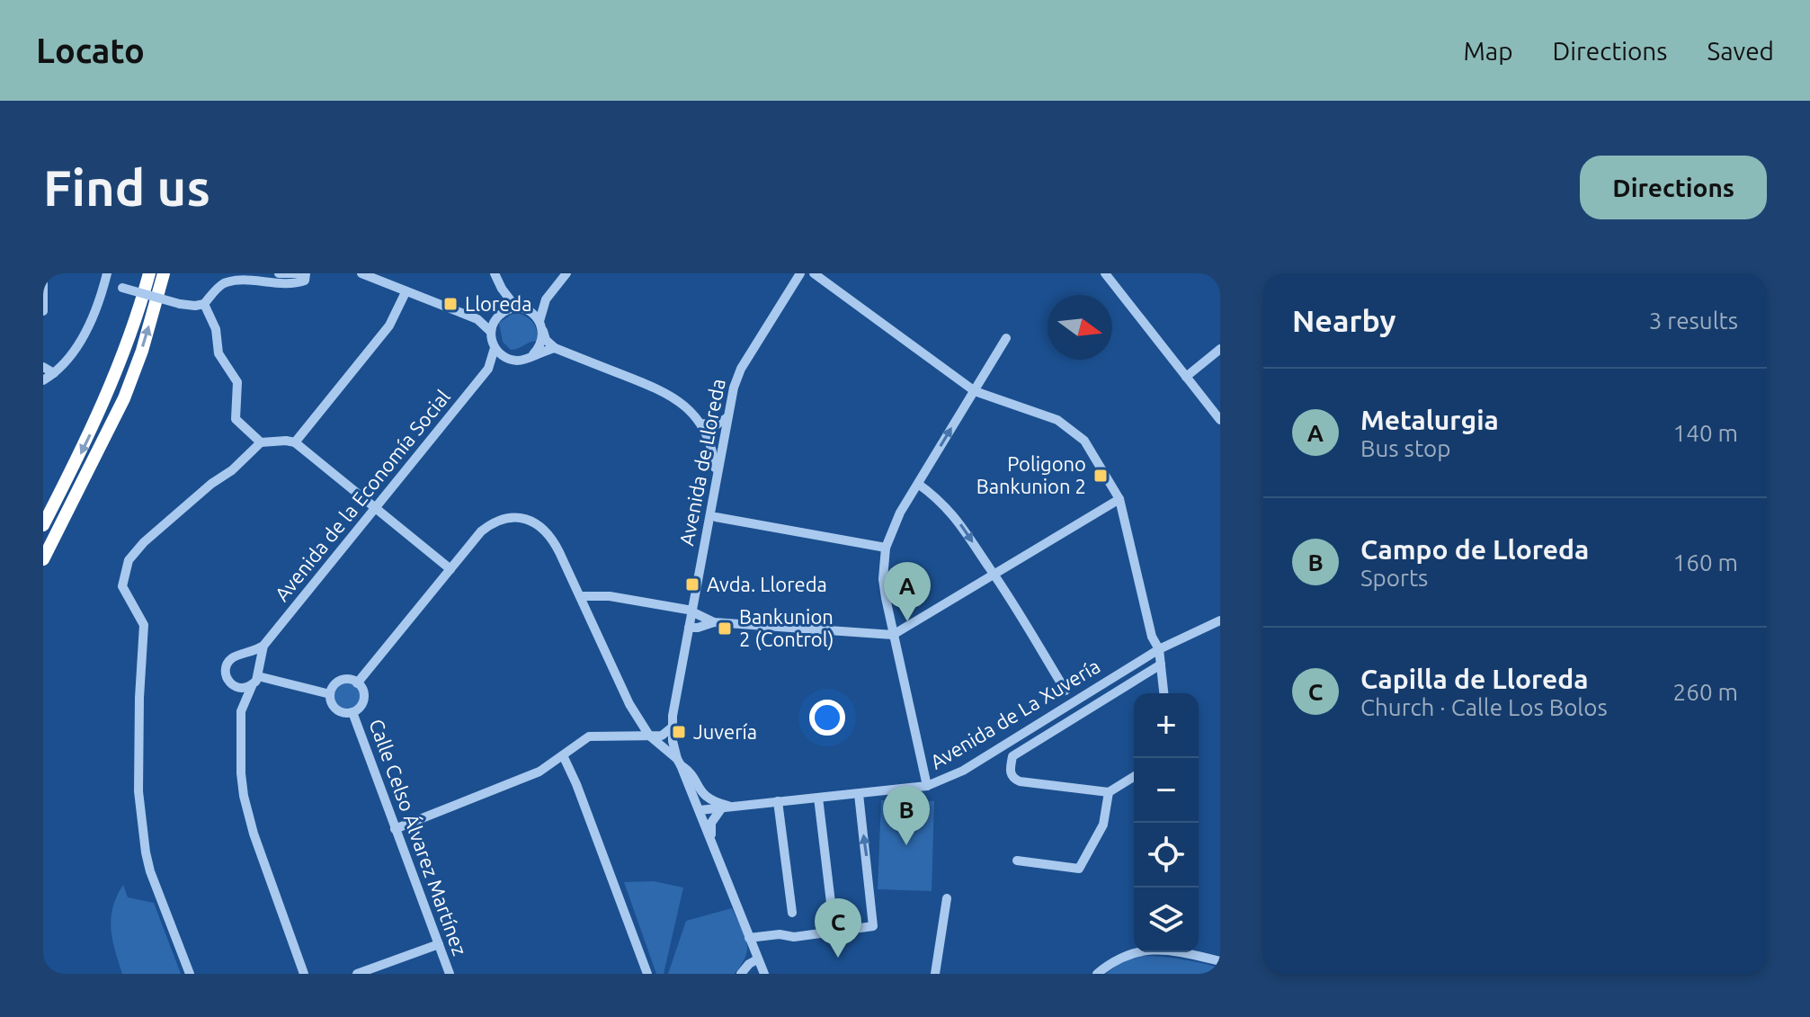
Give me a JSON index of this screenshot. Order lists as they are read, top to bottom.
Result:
{
  "streets": {
    "street": [
      "Avenida de Lloreda",
      "Avenida de la Economía Social",
      "Avenida de La Xuvería",
      "Calle Celso Álvarez Martínez"
    ]
  },
  "places": {
    "transit": [
      "Lloreda",
      "Poligono Bankunion 2",
      "Avda. Lloreda",
      "Bankunion 2 (Control)",
      "Juvería"
    ]
  },
  "north": "right",
  "page": {
    "header": "Locato",
    "nav": ["Map", "Directions", "Saved"],
    "buttons": "Directions",
    "title": "Find us",
    "heading": ["Nearby", "3 results"],
    "list": [
      {
        "mark": "A",
        "name": "Metalurgia",
        "note": "Bus stop",
        "value": "140 m"
      },
      {
        "mark": "B",
        "name": "Campo de Lloreda",
        "note": "Sports",
        "value": "160 m"
      },
      {
        "mark": "C",
        "name": "Capilla de Lloreda",
        "note": "Church · Calle Los Bolos",
        "value": "260 m"
      }
    ],
    "pins": ["A", "B", "C"],
    "map_buttons": ["+", "−"]
  }
}
